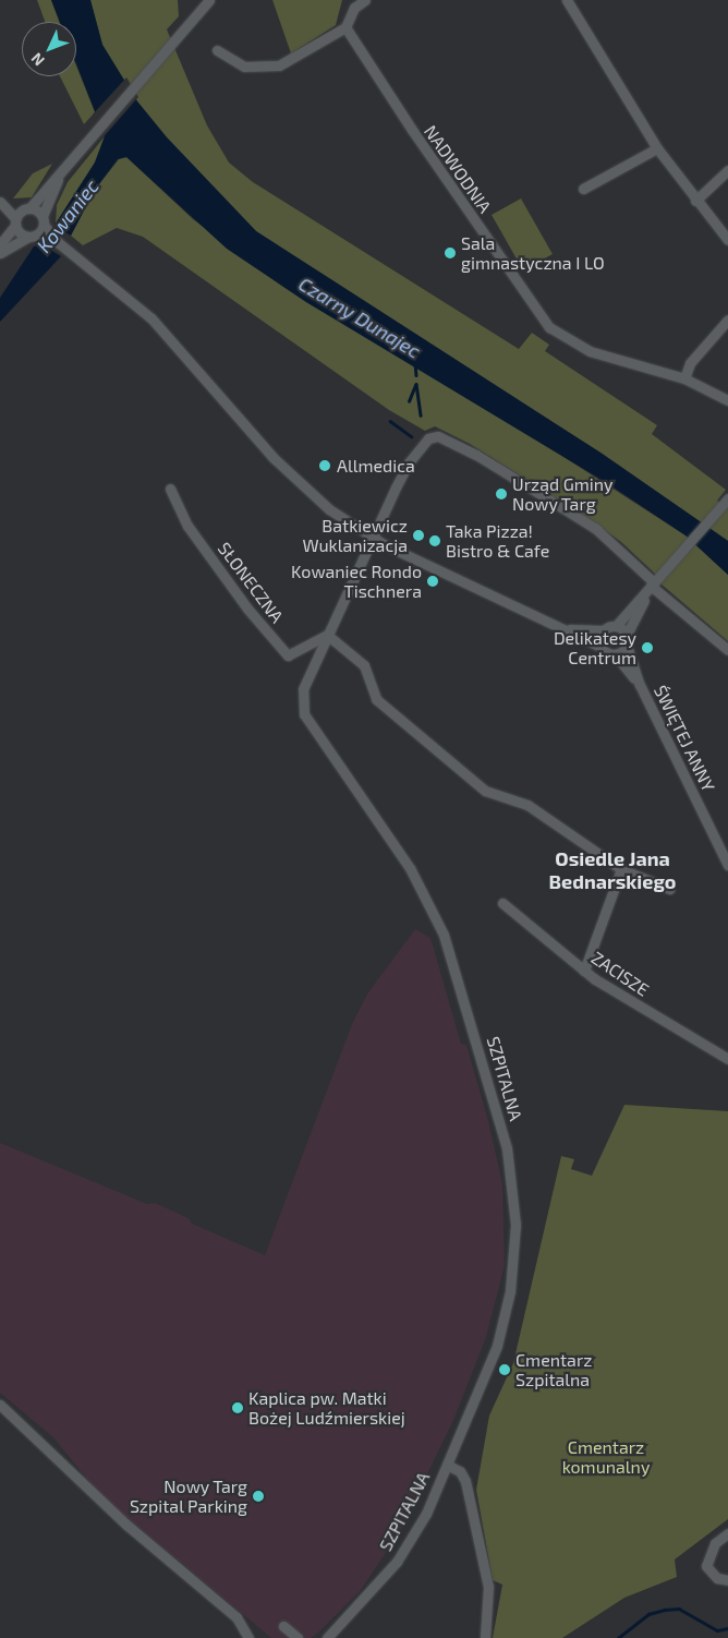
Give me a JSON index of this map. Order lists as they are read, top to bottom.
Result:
{
  "streets": {
    "street": [
      "NADWODNIA",
      "SŁONECZNA",
      "ŚWIĘTEJ ANNY",
      "ZACISZE",
      "SZPITALNA"
    ]
  },
  "crossings": [
    ["SŁONECZNA", "SZPITALNA"]
  ],
  "districts": ["Osiedle Jana Bednarskiego"],
  "water": ["Kowaniec", "Czarny Dunajec"],
  "parks": ["Cmentarz komunalny"],
  "places": [
    "Sala gimnastyczna I LO",
    "Allmedica",
    "Urząd Gminy Nowy Targ",
    "Batkiewicz Wuklanizacja",
    "Taka Pizza! Bistro & Cafe",
    "Kowaniec Rondo Tischnera",
    "Delikatesy Centrum",
    "Cmentarz Szpitalna",
    "Kaplica pw. Matki Bożej Ludźmierskiej",
    "Nowy Targ Szpital Parking"
  ],
  "north": "bottom left"
}
